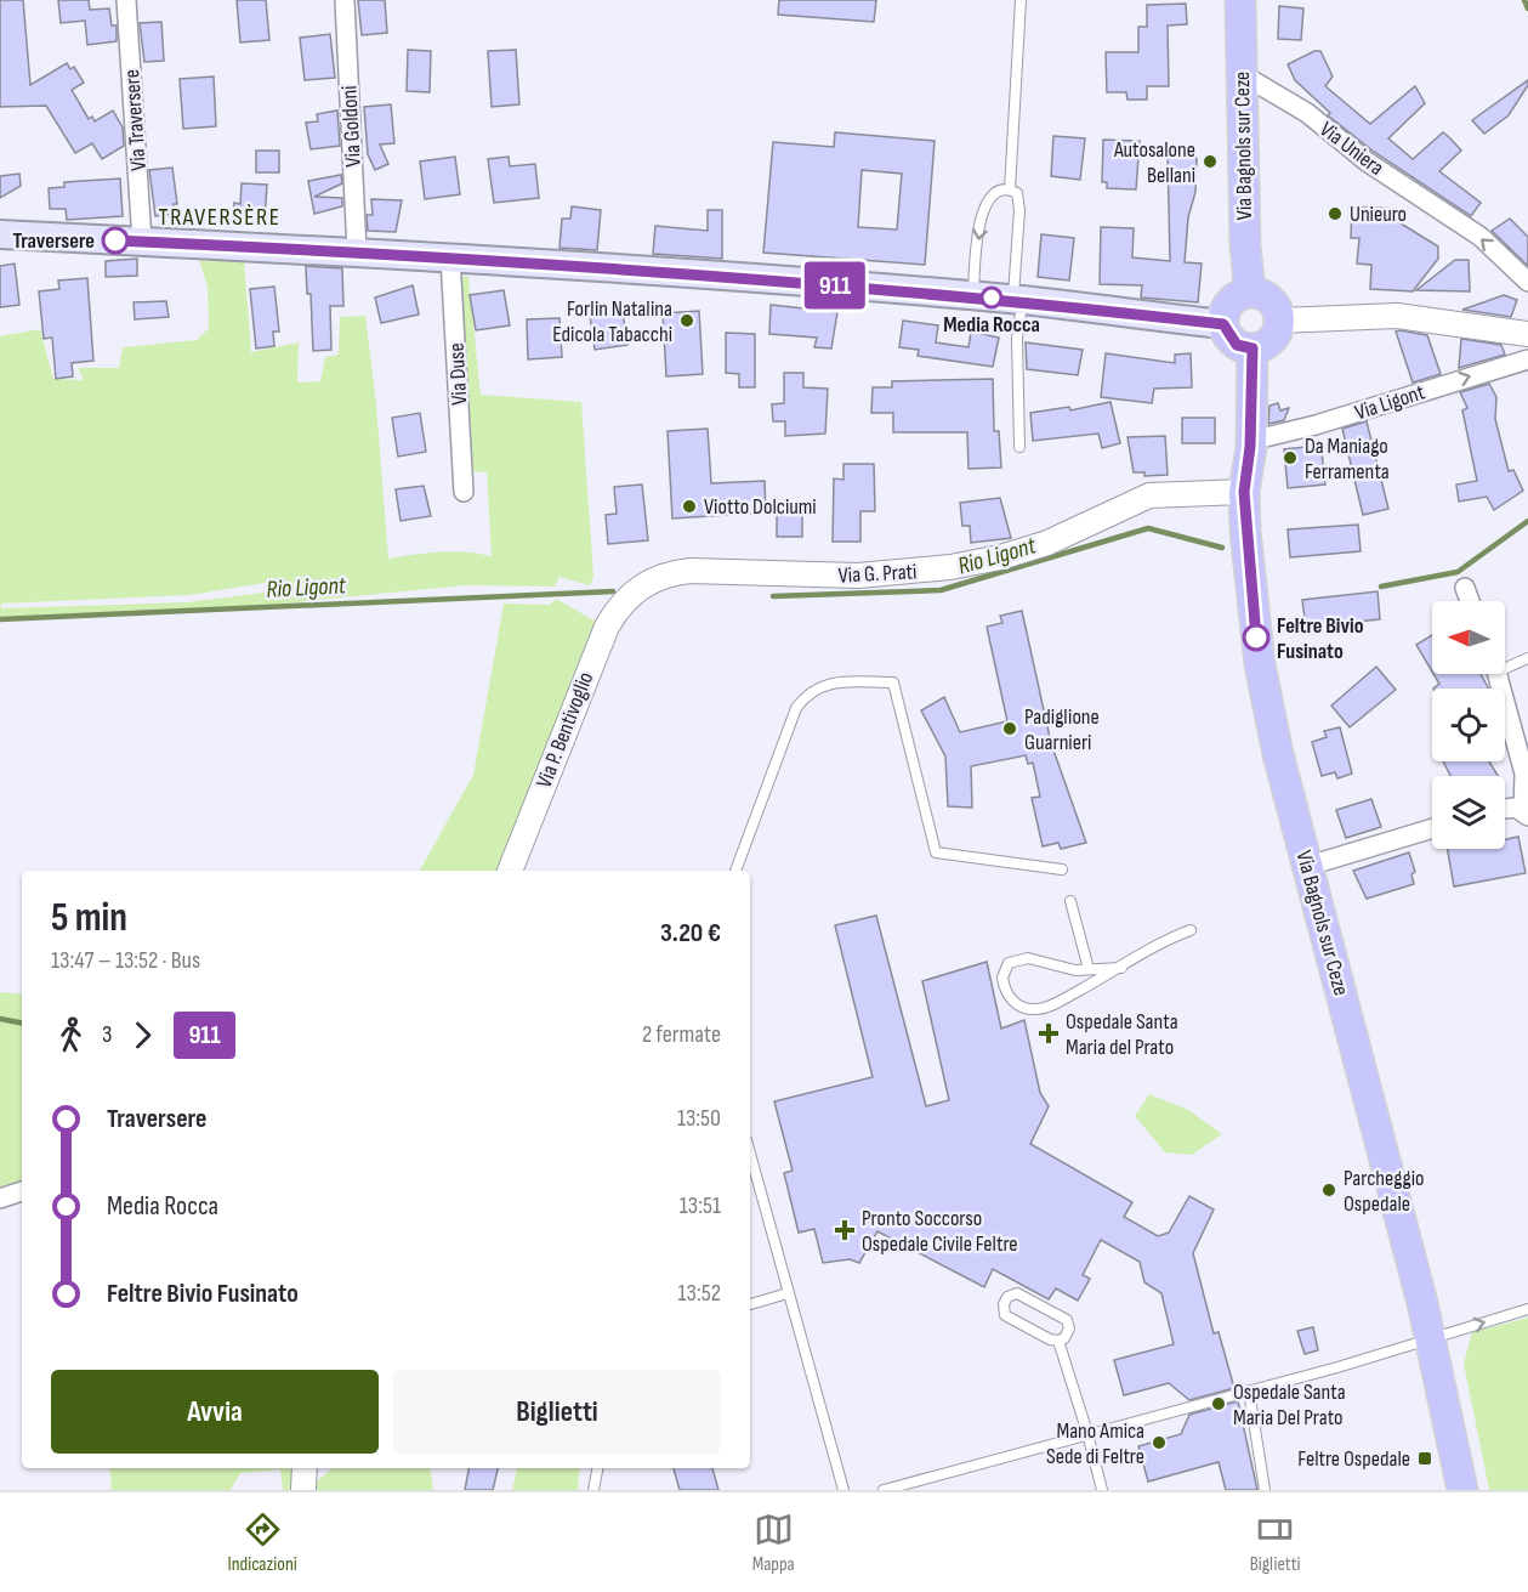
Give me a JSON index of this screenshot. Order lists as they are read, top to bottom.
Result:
{
  "streets": {
    "main road": ["Via Bagnols sur Ceze"],
    "street": [
      "Via Traversere",
      "Via Goldoni",
      "Via Uniera",
      "Via Duse",
      "Via Ligont",
      "Via G. Prati",
      "Via P. Bentivoglio"
    ]
  },
  "crossings": [
    ["Via Bagnols sur Ceze", "Via Uniera"],
    ["Via Bagnols sur Ceze", "Via Ligont"],
    ["Via Bagnols sur Ceze", "Via G. Prati"],
    ["Via G. Prati", "Via P. Bentivoglio"]
  ],
  "one_way": ["Via Uniera"],
  "districts": ["TRAVERSÈRE"],
  "water": ["Rio Ligont"],
  "places": {
    "other": [
      "Autosalone Bellani",
      "Unieuro",
      "Traversere",
      "Media Rocca",
      "Forlin Natalina Edicola Tabacchi",
      "Da Maniago Ferramenta",
      "Viotto Dolciumi",
      "Feltre Bivio Fusinato",
      "Padiglione Guarnieri",
      "Parcheggio Ospedale",
      "Ospedale Santa Maria Del Prato",
      "Mano Amica Sede di Feltre"
    ],
    "health": ["Ospedale Santa Maria del Prato", "Pronto Soccorso Ospedale Civile Feltre"],
    "transit": ["Feltre Ospedale"]
  },
  "lines": ["bus line 911"],
  "north": "left",
  "page": {
    "on_map": "911",
    "heading": ["5 min", "13:47 – 13:52 · Bus", "3.20 €"],
    "legs": ["3", "911", "2 fermate"],
    "list": [
      {
        "name": "Traversere",
        "value": "13:50"
      },
      {
        "name": "Media Rocca",
        "value": "13:51"
      },
      {
        "name": "Feltre Bivio Fusinato",
        "value": "13:52"
      }
    ],
    "buttons": ["Avvia", "Biglietti"],
    "tabs": ["Indicazioni", "Mappa", "Biglietti"]
  }
}
